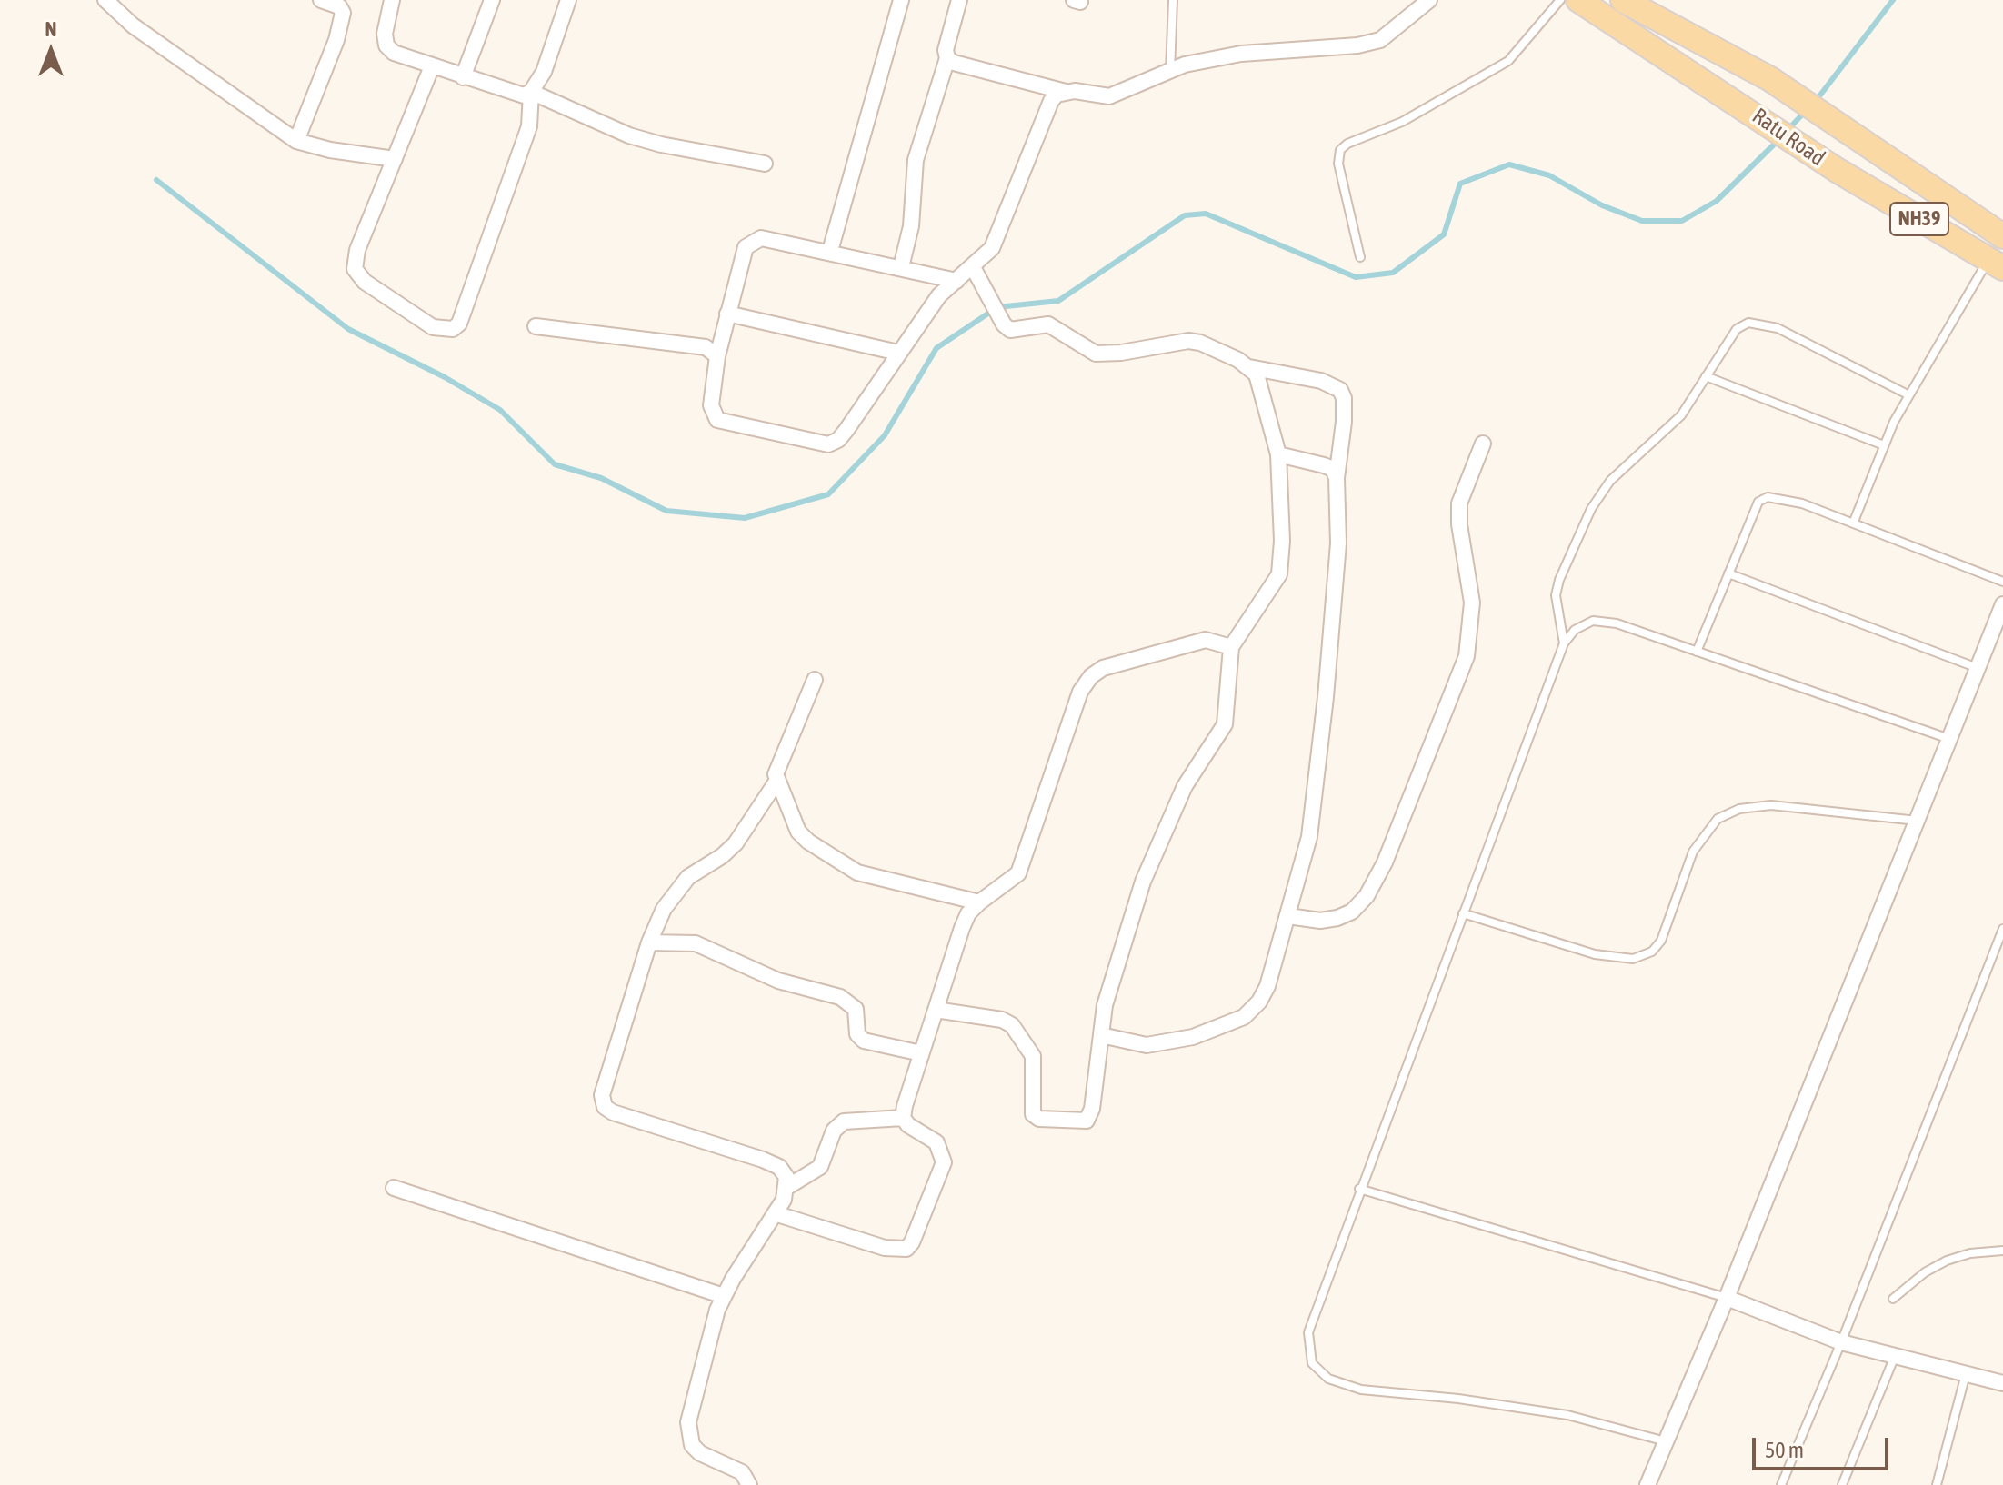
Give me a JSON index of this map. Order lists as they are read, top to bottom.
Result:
{
  "streets": {
    "main road": ["Ratu Road", "NH39"]
  },
  "scale_bar": "50 m",
  "north": "top"
}
